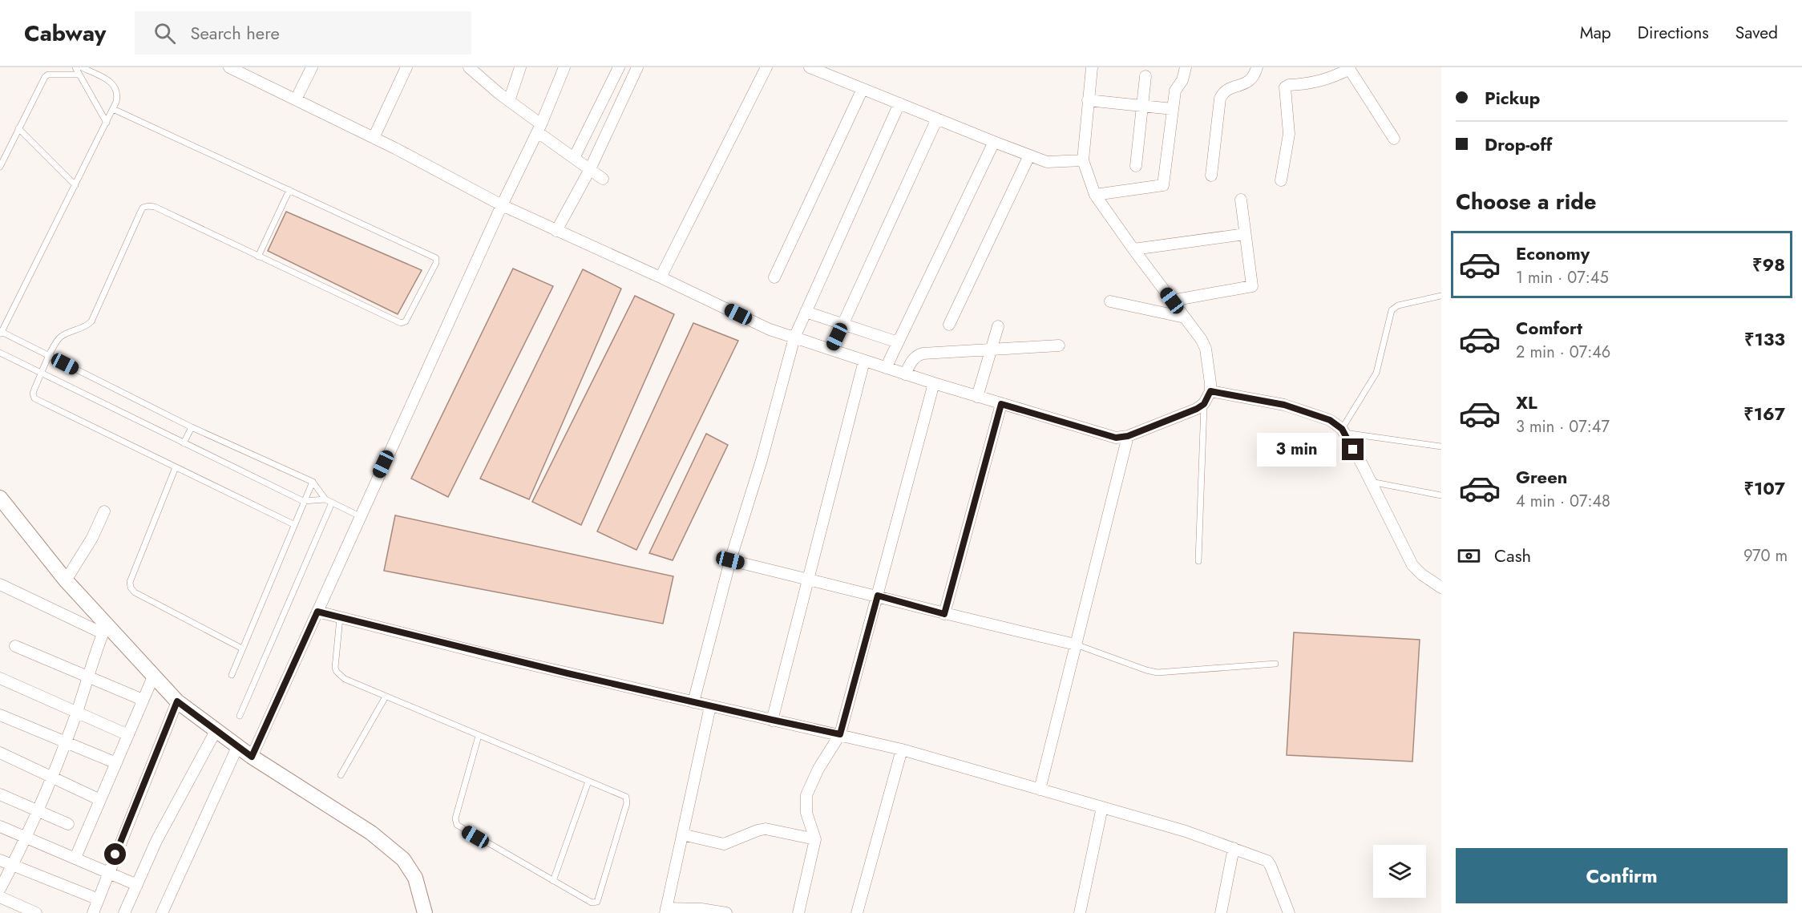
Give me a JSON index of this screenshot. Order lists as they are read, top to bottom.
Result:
{
  "page": {
    "header": "Cabway",
    "search": "Search here",
    "nav": ["Map", "Directions", "Saved"],
    "banner": ["Pickup", "Drop-off"],
    "heading": "Choose a ride",
    "list": [
      {
        "name": "Economy",
        "note": "1 min · 07:45",
        "value": "₹98"
      },
      {
        "name": "Comfort",
        "note": "2 min · 07:46",
        "value": "₹133"
      },
      {
        "name": "XL",
        "note": "3 min · 07:47",
        "value": "₹167"
      },
      {
        "name": "Green",
        "note": "4 min · 07:48",
        "value": "₹107"
      }
    ],
    "bubble": "3 min",
    "pay": ["Cash", "970 m"],
    "buttons": "Confirm"
  }
}
